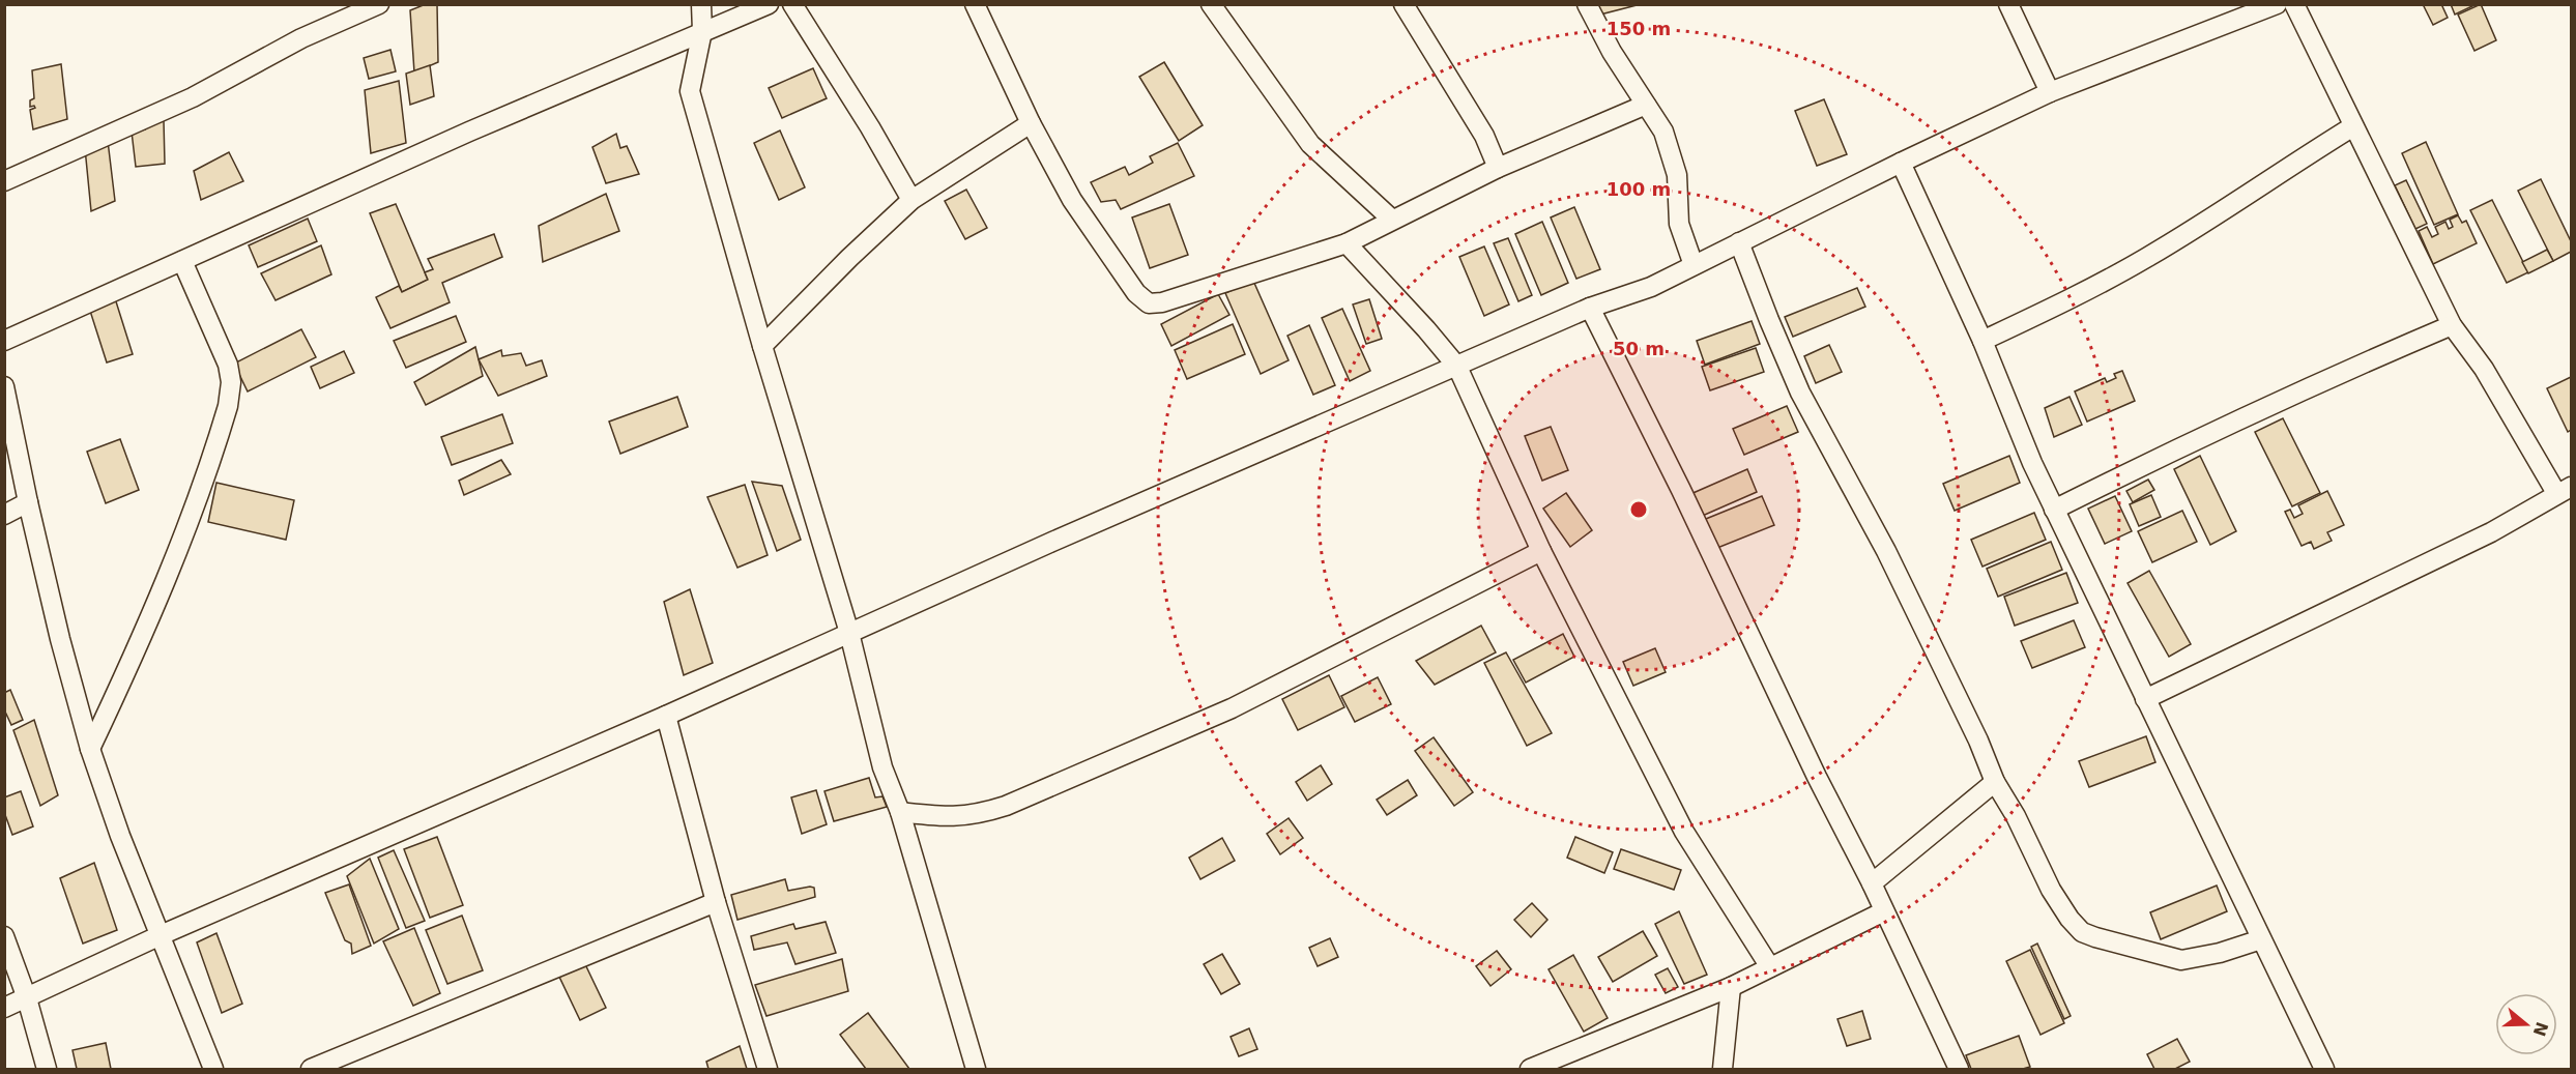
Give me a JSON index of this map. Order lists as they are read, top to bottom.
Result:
{
  "north": "right",
  "rings": ["150 m", "100 m", "50 m"]
}
